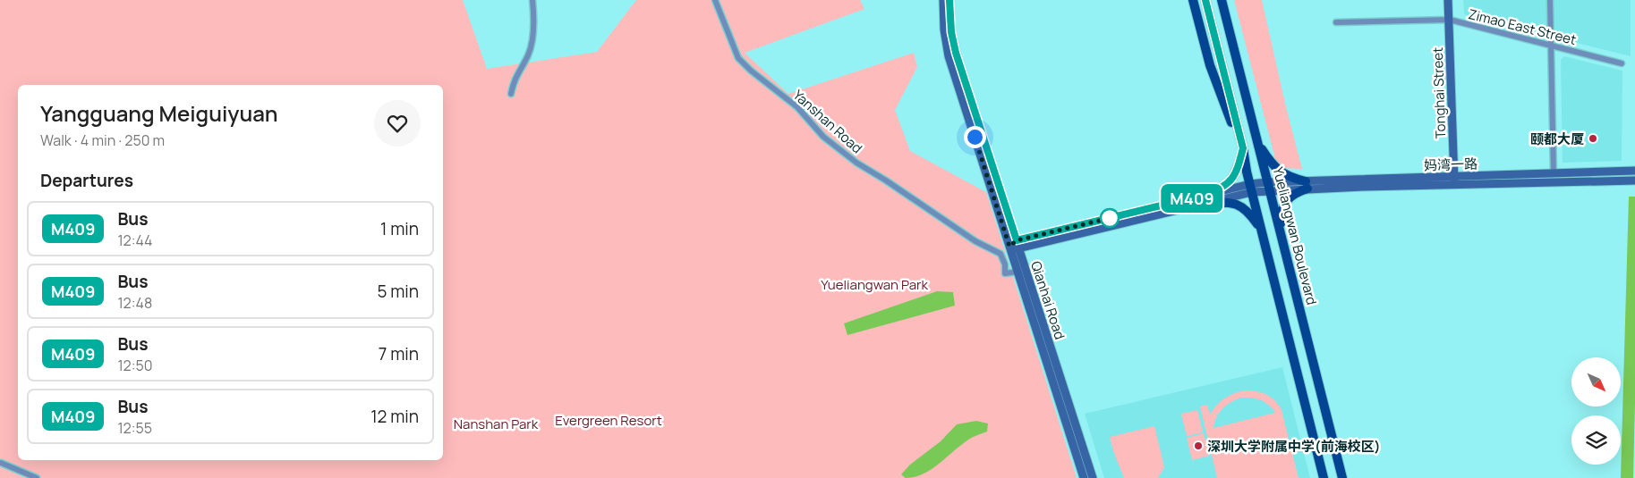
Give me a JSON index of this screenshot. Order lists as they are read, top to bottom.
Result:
{
  "streets": {
    "main road": ["Yueliangwan Boulevard"],
    "street": [
      "Zimao East Street",
      "Tonghai Street",
      "Yanshan Road",
      "妈湾一路",
      "Qianhai Road"
    ]
  },
  "crossings": [
    ["Zimao East Street", "Tonghai Street"],
    ["Tonghai Street", "妈湾一路"],
    ["Yanshan Road", "Qianhai Road"],
    ["妈湾一路", "Yueliangwan Boulevard"],
    ["妈湾一路", "Qianhai Road"]
  ],
  "parks": ["Yueliangwan Park", "Evergreen Resort", "Nanshan Park"],
  "places": ["颐都大厦", "深圳大学附属中学(前海校区)"],
  "lines": ["bus line M409"],
  "north": "bottom right",
  "page": {
    "on_map": "M409",
    "heading": [
      ["Yangguang Meiguiyuan", "Walk · 4 min · 250 m"],
      "Departures"
    ],
    "list": [
      {
        "mark": "M409",
        "name": "Bus",
        "note": "12:44",
        "value": "1 min"
      },
      {
        "mark": "M409",
        "name": "Bus",
        "note": "12:48",
        "value": "5 min"
      },
      {
        "mark": "M409",
        "name": "Bus",
        "note": "12:50",
        "value": "7 min"
      },
      {
        "mark": "M409",
        "name": "Bus",
        "note": "12:55",
        "value": "12 min"
      }
    ]
  }
}
